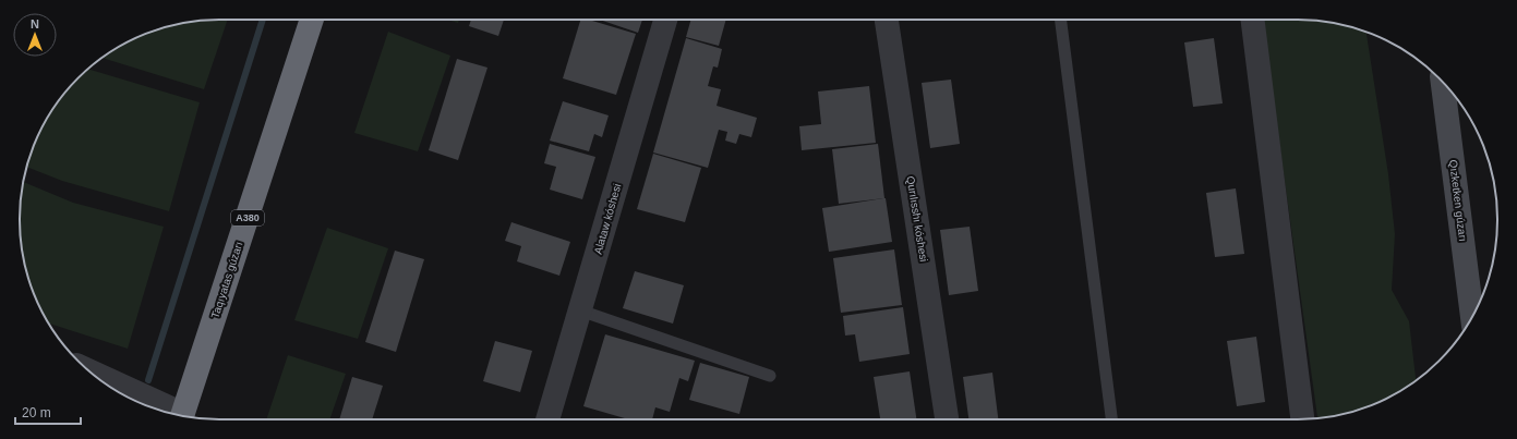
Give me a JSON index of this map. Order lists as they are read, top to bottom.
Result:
{
  "streets": {
    "highway": ["A380", "Taqıyatas gúzarı"],
    "street": ["Qızketken gúzarı", "Alataw kóshesi", "Qurılısshı kóshesi"]
  },
  "scale_bar": "20 m",
  "north": "top"
}
